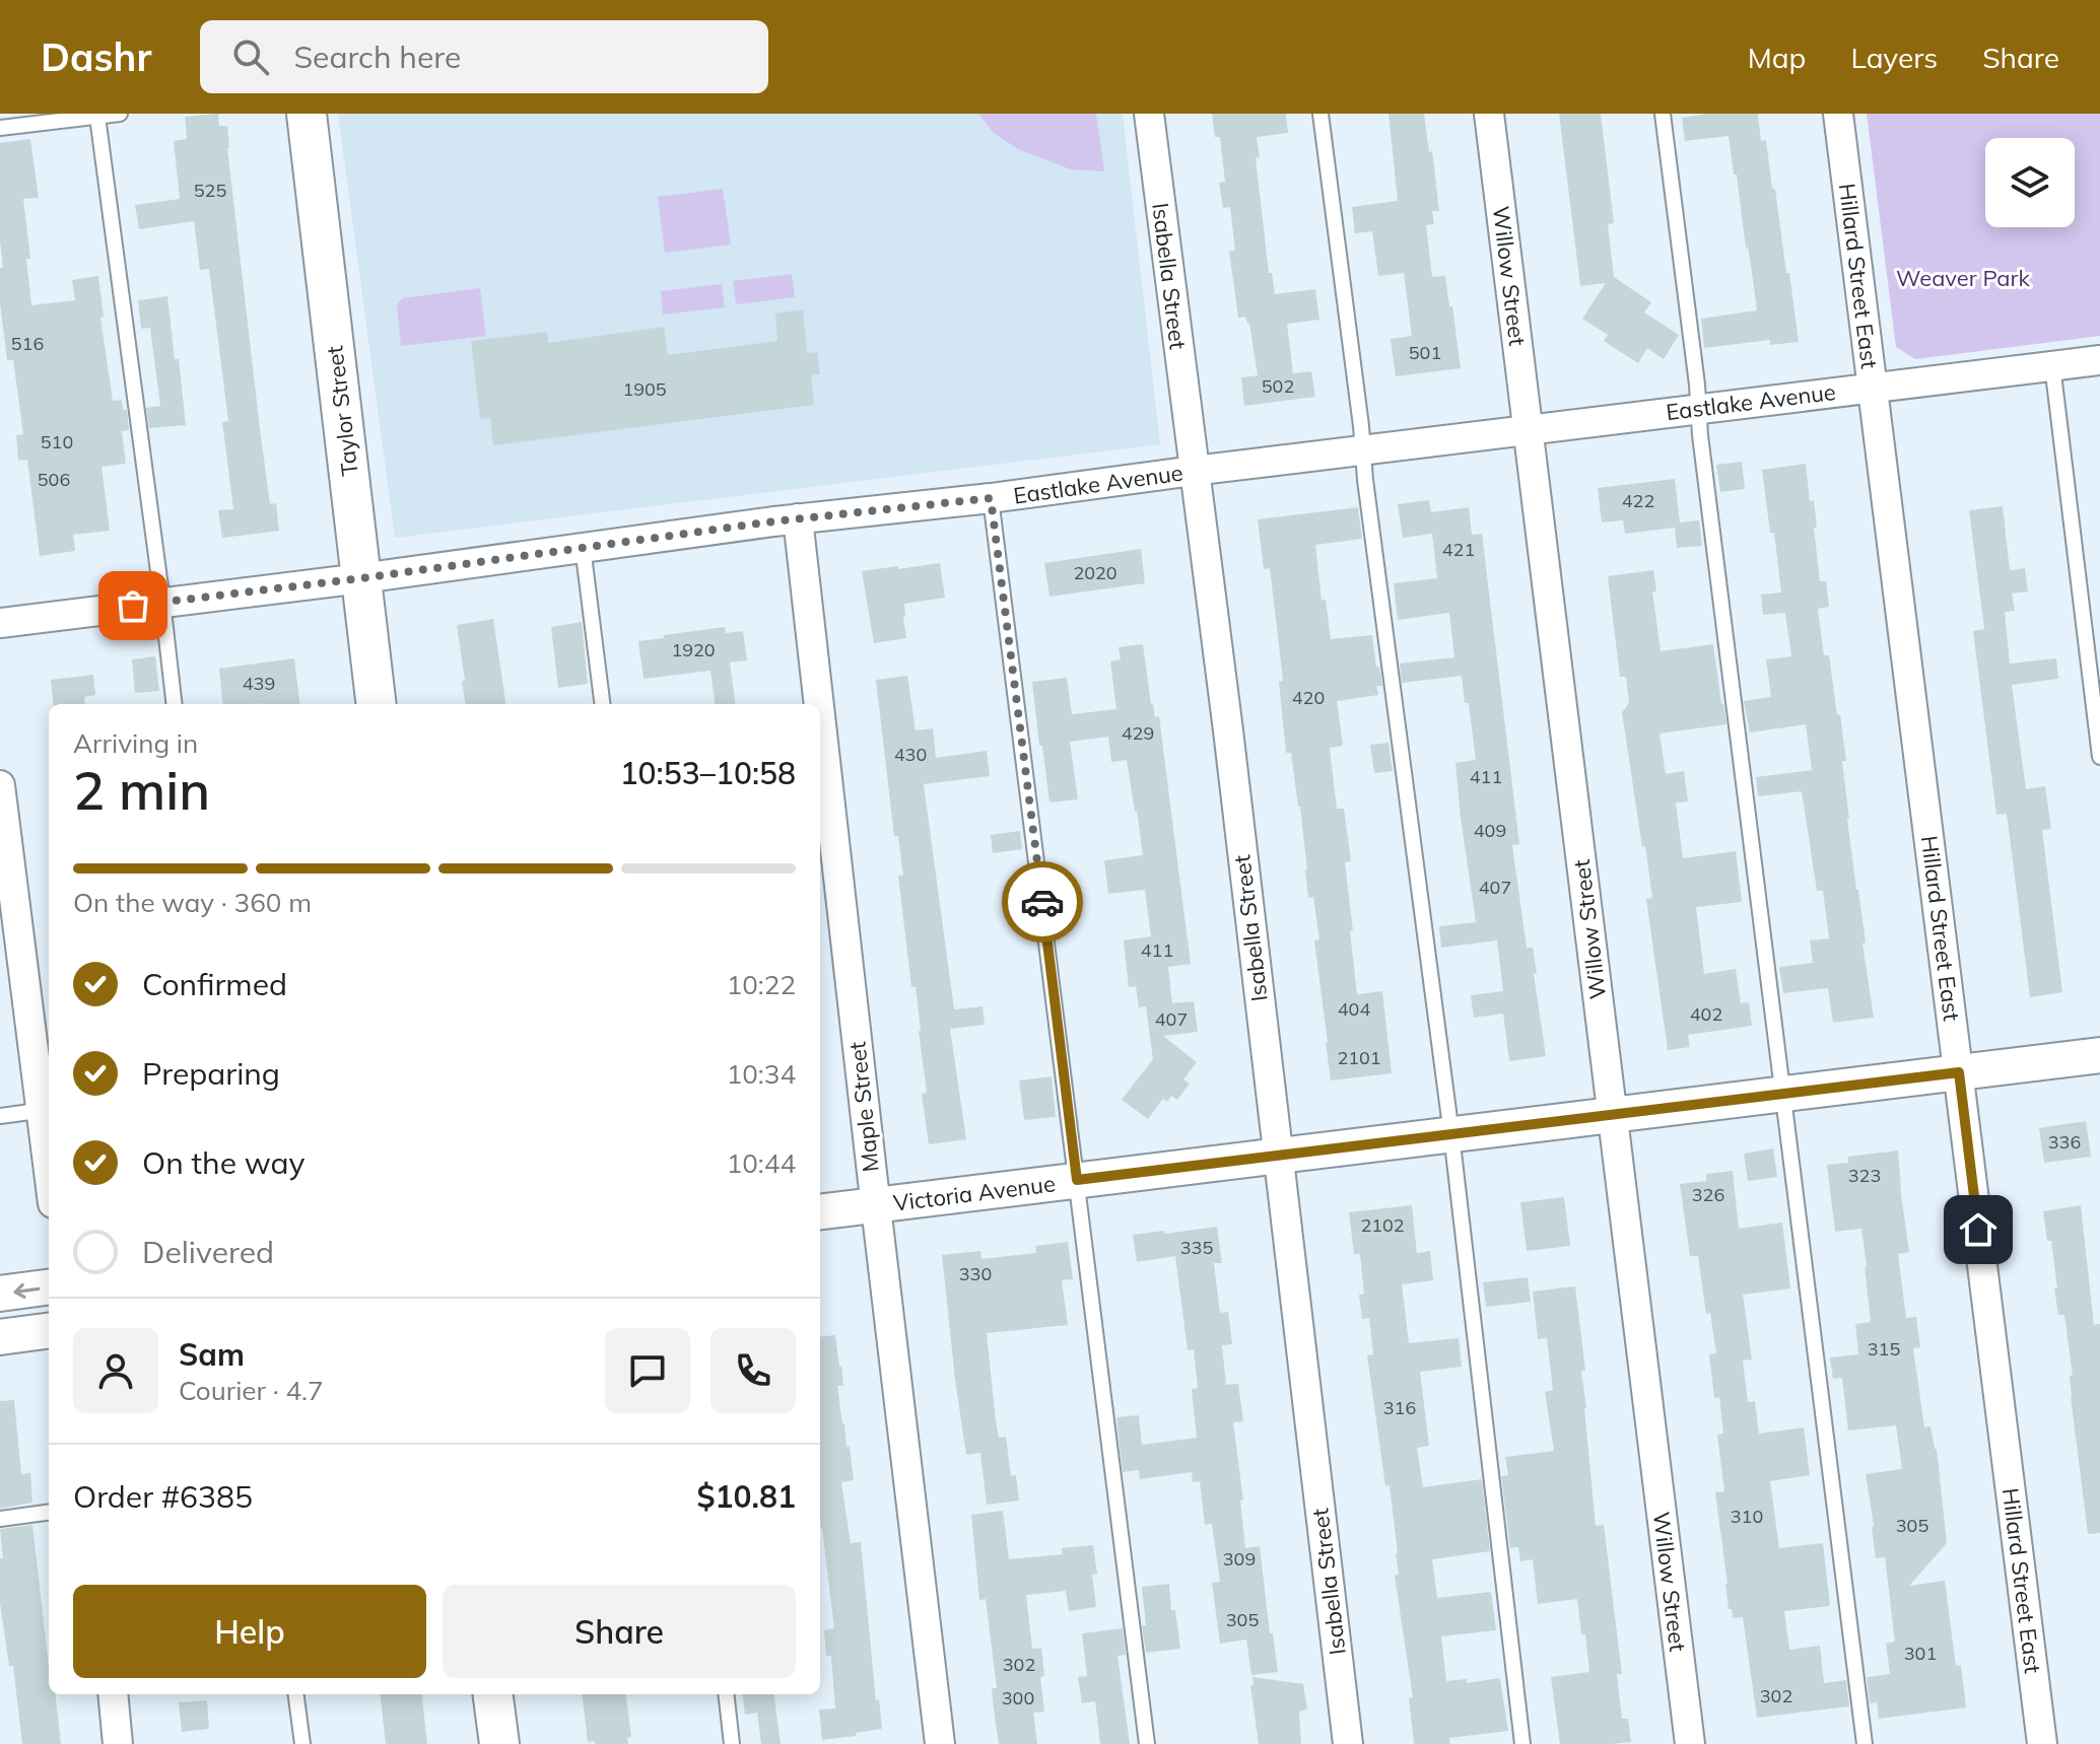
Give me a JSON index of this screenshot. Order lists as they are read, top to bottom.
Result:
{
  "streets": {
    "main road": ["Taylor Street"],
    "street": [
      "Isabella Street",
      "Willow Street",
      "Hillard Street East",
      "Eastlake Avenue",
      "Maple Street",
      "Victoria Avenue"
    ]
  },
  "crossings": [
    ["Isabella Street", "Eastlake Avenue"],
    ["Isabella Street", "Victoria Avenue"],
    ["Willow Street", "Eastlake Avenue"],
    ["Willow Street", "Victoria Avenue"],
    ["Hillard Street East", "Eastlake Avenue"],
    ["Hillard Street East", "Victoria Avenue"],
    ["Eastlake Avenue", "Taylor Street"],
    ["Eastlake Avenue", "Maple Street"],
    ["Maple Street", "Victoria Avenue"]
  ],
  "parks": ["Weaver Park"],
  "house_numbers": [
    "525",
    "516",
    "501",
    "502",
    "1905",
    "510",
    "506",
    "422",
    "421",
    "2020",
    "1920",
    "439",
    "420",
    "429",
    "430",
    "411",
    "409",
    "407",
    "411",
    "404",
    "402",
    "407",
    "2101",
    "336",
    "323",
    "326",
    "2102",
    "335",
    "330",
    "315",
    "316",
    "310",
    "305",
    "309",
    "305",
    "301",
    "302",
    "302",
    "300"
  ],
  "page": {
    "header": "Dashr",
    "search": "Search here",
    "nav": ["Map", "Layers", "Share"],
    "heading": ["2 min", "Arriving in", "10:53–10:58"],
    "panel": [
      "Sam",
      "Courier · 4.7",
      "Order #6385",
      "$10.81"
    ],
    "bar": "On the way · 360 m",
    "list": [
      ["Confirmed", "10:22"],
      ["Preparing", "10:34"],
      ["On the way", "10:44"],
      "Delivered"
    ],
    "buttons": ["Help", "Share"]
  }
}
